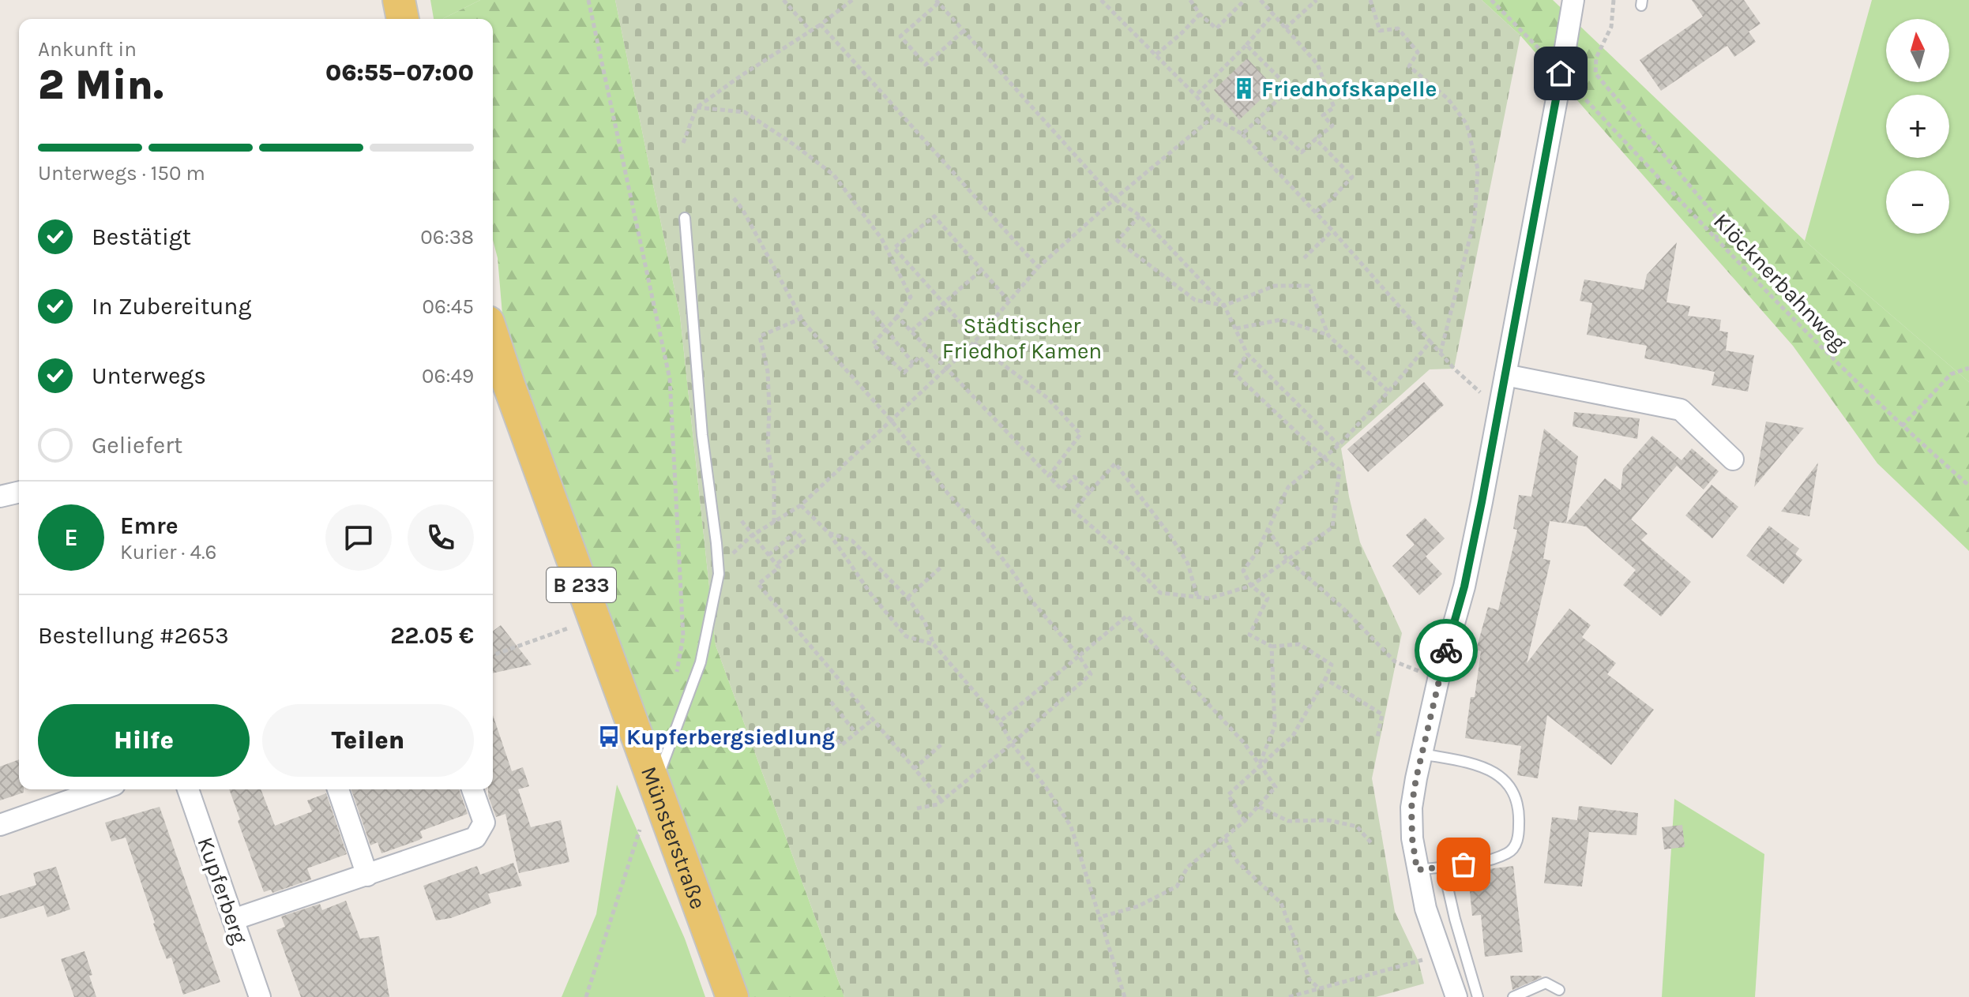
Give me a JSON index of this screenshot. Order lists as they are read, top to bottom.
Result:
{
  "streets": {
    "main road": ["B 233", "Münsterstraße"],
    "street": ["Kupferberg"],
    "path": ["Klöcknerbahnweg"]
  },
  "parks": ["Städtischer Friedhof Kamen"],
  "places": {
    "building": ["Friedhofskapelle"],
    "bus stop": ["Kupferbergsiedlung"]
  },
  "north": "top",
  "page": {
    "map_buttons": ["+", "−"],
    "heading": ["2 Min.", "Ankunft in", "06:55–07:00"],
    "panel": [
      "Emre",
      "Kurier · 4.6",
      "Bestellung #2653",
      "22.05 €"
    ],
    "bar": "Unterwegs · 150 m",
    "list": [
      ["Bestätigt", "06:38"],
      ["In Zubereitung", "06:45"],
      ["Unterwegs", "06:49"],
      "Geliefert"
    ],
    "round": "E",
    "buttons": ["Hilfe", "Teilen"]
  }
}
